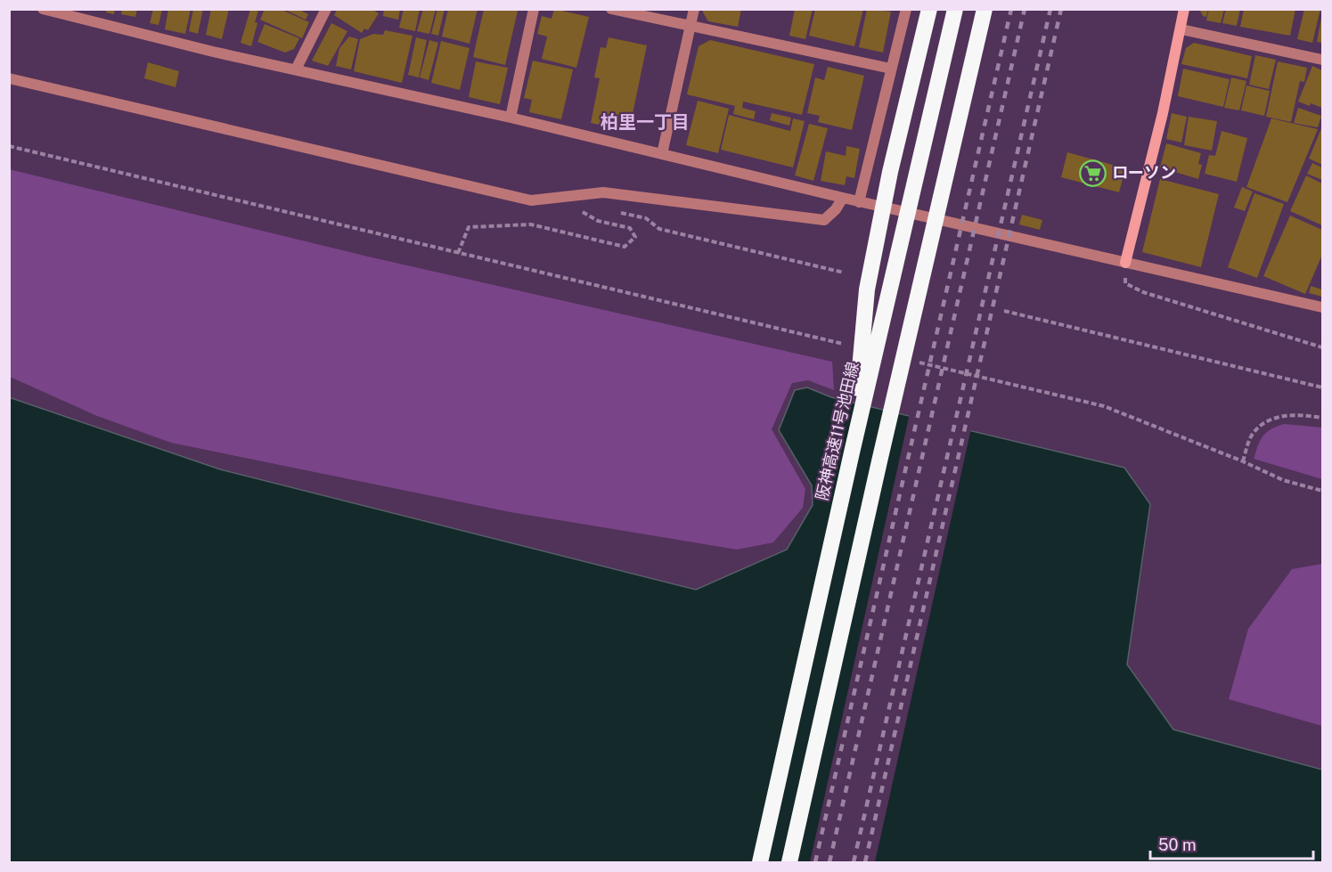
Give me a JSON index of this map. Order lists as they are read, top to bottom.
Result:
{
  "streets": {
    "highway": ["阪神高速11号池田線"]
  },
  "districts": ["柏里一丁目"],
  "places": {
    "supermarket": ["ローソン"]
  },
  "scale_bar": "50 m"
}
